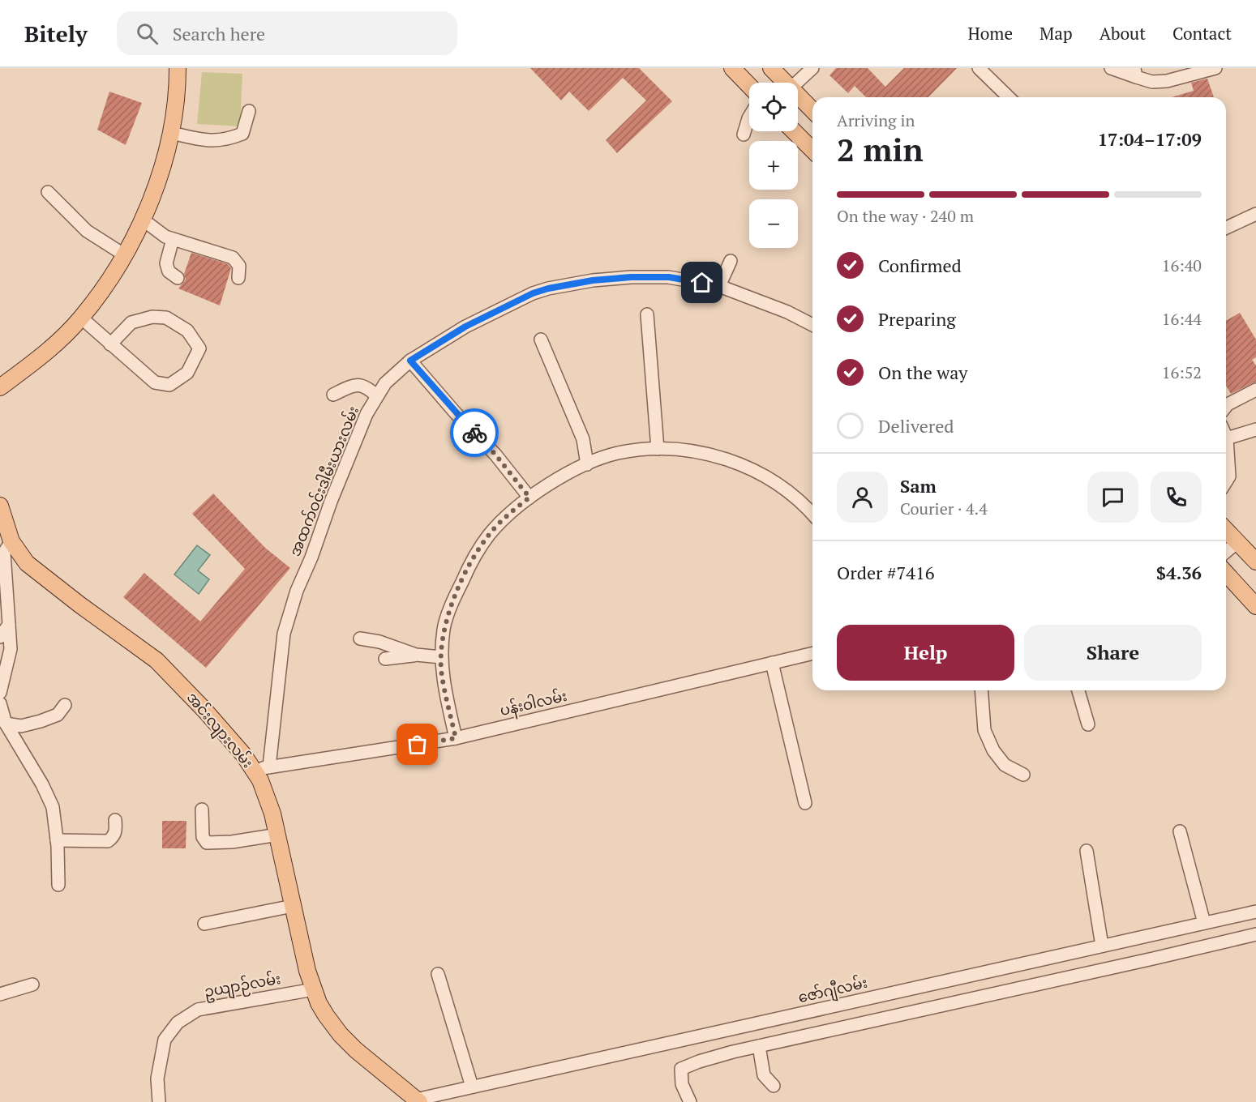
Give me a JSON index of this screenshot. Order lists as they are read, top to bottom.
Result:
{
  "streets": {
    "main road": ["အင်းလျားလမ်း"],
    "street": [
      "အထက်ဝင်းဒါမီးယားလမ်း",
      "ပန်းဝါလမ်း",
      "ဥယျာဉ်လမ်း",
      "ဇော်ဂျီလမ်း"
    ]
  },
  "crossings": [
    ["အထက်ဝင်းဒါမီးယားလမ်း", "ပန်းဝါလမ်း"],
    ["အထက်ဝင်းဒါမီးယားလမ်း", "အင်းလျားလမ်း"],
    ["ပန်းဝါလမ်း", "အင်းလျားလမ်း"],
    ["အင်းလျားလမ်း", "ဥယျာဉ်လမ်း"],
    ["အင်းလျားလမ်း", "ဇော်ဂျီလမ်း"]
  ],
  "page": {
    "header": "Bitely",
    "search": "Search here",
    "nav": [
      "Home",
      "Map",
      "About",
      "Contact"
    ],
    "map_buttons": ["+", "−"],
    "heading": ["2 min", "Arriving in", "17:04–17:09"],
    "panel": [
      "Sam",
      "Courier · 4.4",
      "Order #7416",
      "$4.36"
    ],
    "bar": "On the way · 240 m",
    "list": [
      ["Confirmed", "16:40"],
      ["Preparing", "16:44"],
      ["On the way", "16:52"],
      "Delivered"
    ],
    "buttons": ["Help", "Share"]
  }
}
